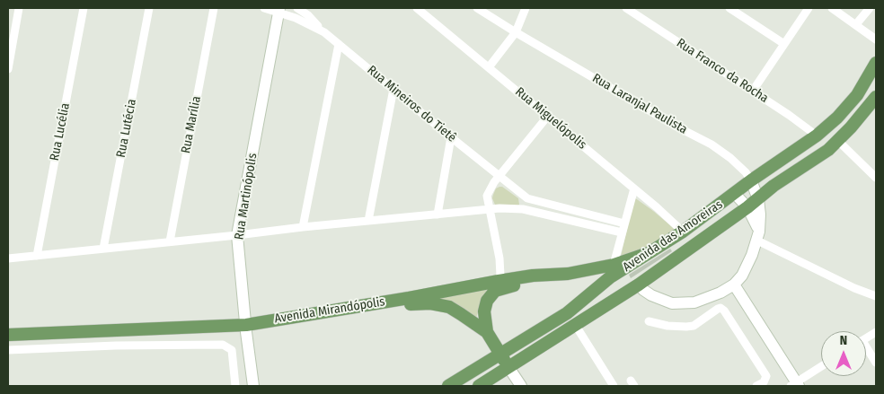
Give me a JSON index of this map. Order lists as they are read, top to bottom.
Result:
{
  "streets": {
    "main road": ["Avenida das Amoreiras", "Avenida Mirandópolis"],
    "street": [
      "Rua Franco da Rocha",
      "Rua Mineiros do Tietê",
      "Rua Laranjal Paulista",
      "Rua Miguelópolis",
      "Rua Marília",
      "Rua Lutécia",
      "Rua Lucélia",
      "Rua Martinópolis"
    ]
  },
  "crossings": [
    ["Rua Franco da Rocha", "Avenida das Amoreiras"],
    ["Rua Mineiros do Tietê", "Rua Martinópolis"],
    ["Rua Laranjal Paulista", "Avenida das Amoreiras"],
    ["Rua Miguelópolis", "Avenida das Amoreiras"],
    ["Rua Martinópolis", "Avenida Mirandópolis"],
    ["Avenida das Amoreiras", "Avenida Mirandópolis"]
  ],
  "north": "top"
}
